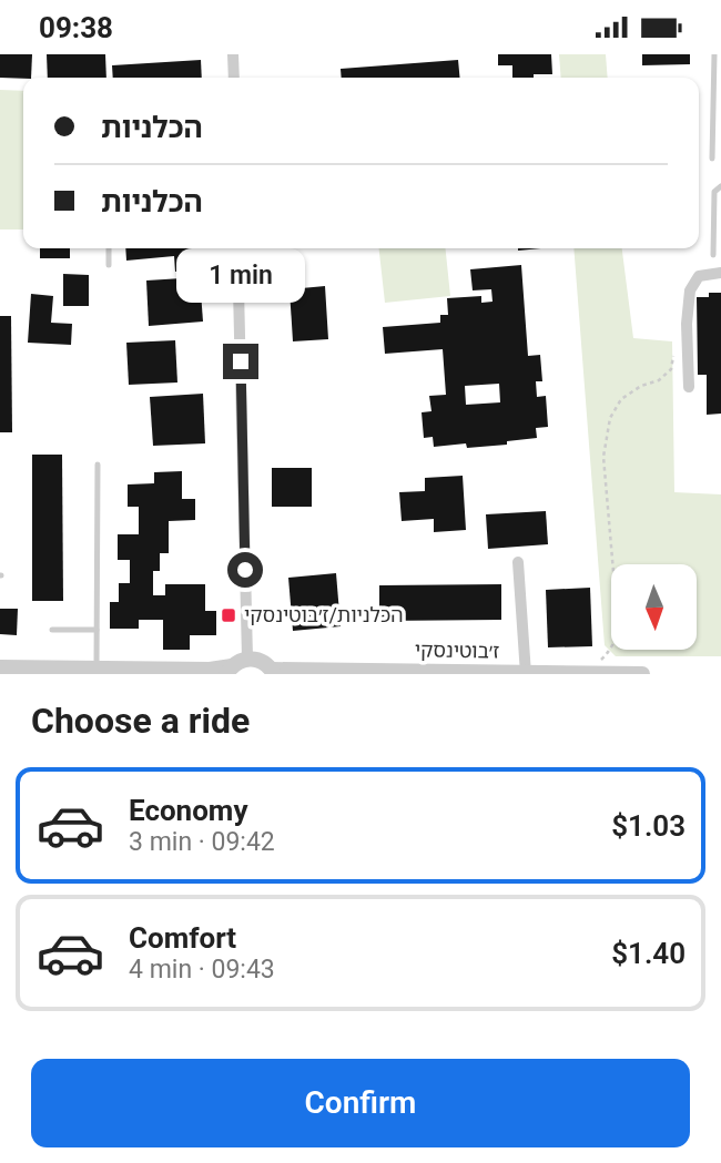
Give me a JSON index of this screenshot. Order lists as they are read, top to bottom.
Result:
{
  "streets": {
    "street": ["ז׳בוטינסקי"]
  },
  "places": {
    "transit": ["הכלניות/ז׳בוטינסקי"]
  },
  "north": "bottom",
  "page": {
    "status": "09:38",
    "banner": ["הכלניות", "הכלניות"],
    "bubble": "1 min",
    "heading": "Choose a ride",
    "list": [
      {
        "name": "Economy",
        "note": "3 min · 09:42",
        "value": "$1.03"
      },
      {
        "name": "Comfort",
        "note": "4 min · 09:43",
        "value": "$1.40"
      }
    ],
    "buttons": "Confirm"
  }
}
